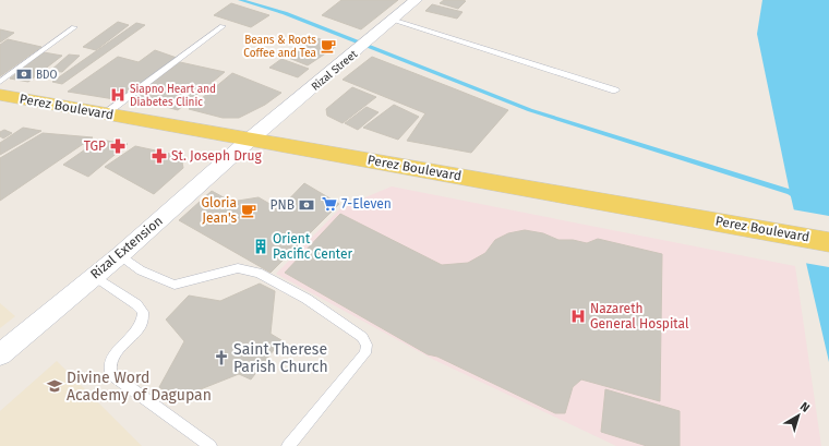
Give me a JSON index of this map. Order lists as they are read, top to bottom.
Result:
{
  "streets": {
    "main road": ["Perez Boulevard"],
    "street": ["Rizal Street", "Rizal Extension"]
  },
  "crossings": [
    ["Rizal Street", "Perez Boulevard"],
    ["Rizal Street", "Rizal Extension"],
    ["Perez Boulevard", "Rizal Extension"]
  ],
  "places": {
    "cafe": ["Beans & Roots Coffee and Tea", "Gloria Jean's"],
    "bank": ["BDO", "PNB"],
    "hospital": ["Siapno Heart and Diabetes Clinic", "Nazareth General Hospital"],
    "pharmacy": ["TGP", "St. Joseph Drug"],
    "supermarket": ["7-Eleven"],
    "building": ["Orient Pacific Center"],
    "church": ["Saint Therese Parish Church"],
    "school or university": ["Divine Word Academy of Dagupan"]
  },
  "north": "top right"
}
